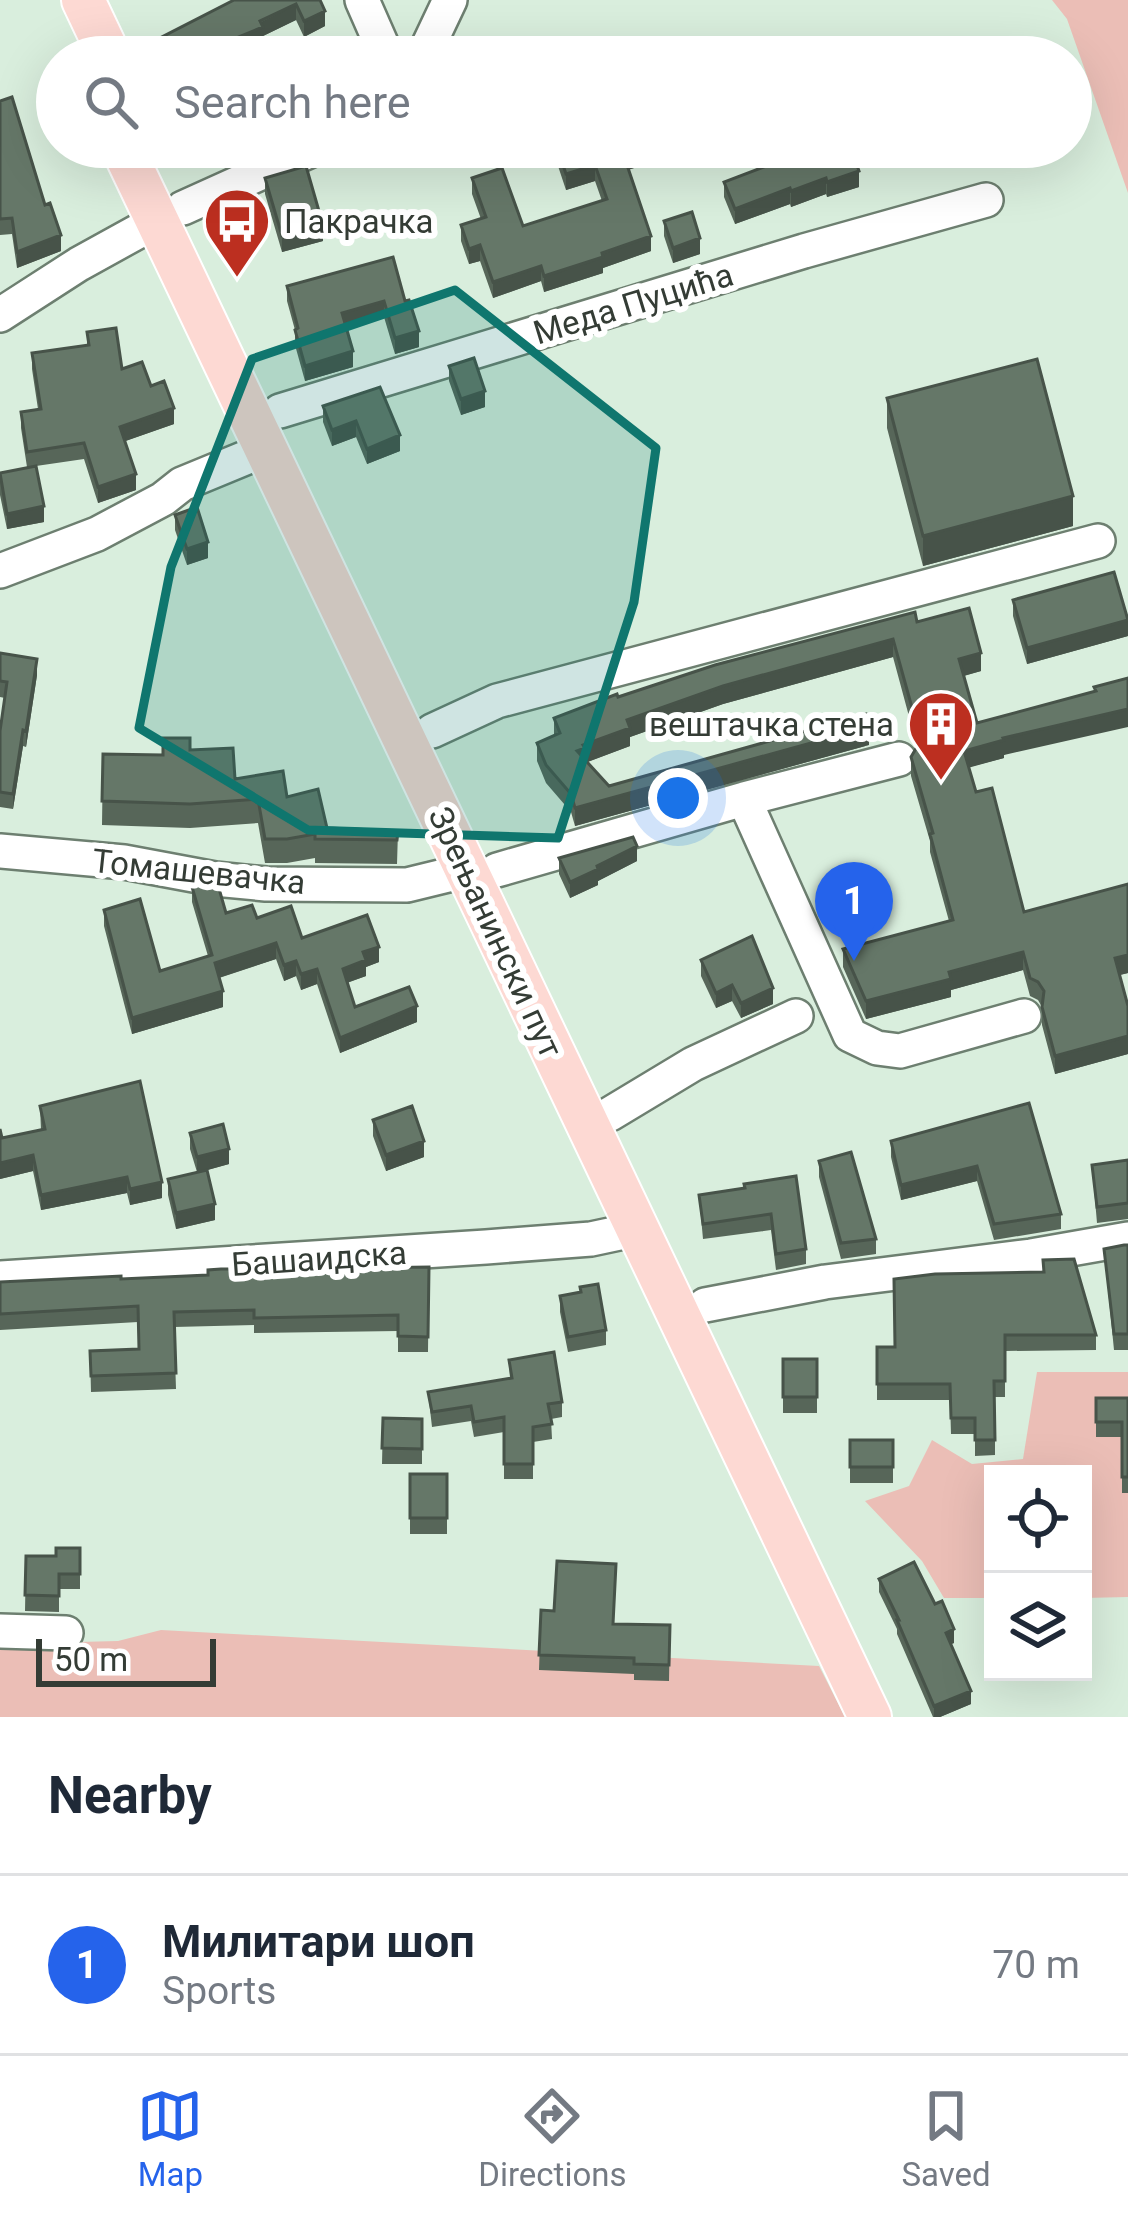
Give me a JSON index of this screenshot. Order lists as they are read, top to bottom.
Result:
{
  "streets": {
    "main road": ["Зрењанински пут"],
    "street": ["Меда Пуцића", "Томашевачка", "Башаидска"]
  },
  "crossings": [
    ["Меда Пуцића", "Зрењанински пут"],
    ["Томашевачка", "Зрењанински пут"],
    ["Зрењанински пут", "Башаидска"]
  ],
  "places": {
    "bus stop": ["Пакрачка"],
    "building": ["вештачка стена"]
  },
  "scale_bar": "50 m",
  "page": {
    "search": "Search here",
    "pins": "1",
    "scale": "50 m",
    "heading": "Nearby",
    "list": [
      {
        "mark": "1",
        "name": "Милитари шоп",
        "note": "Sports",
        "value": "70 m"
      }
    ],
    "nav": ["Map", "Directions", "Saved"]
  }
}
